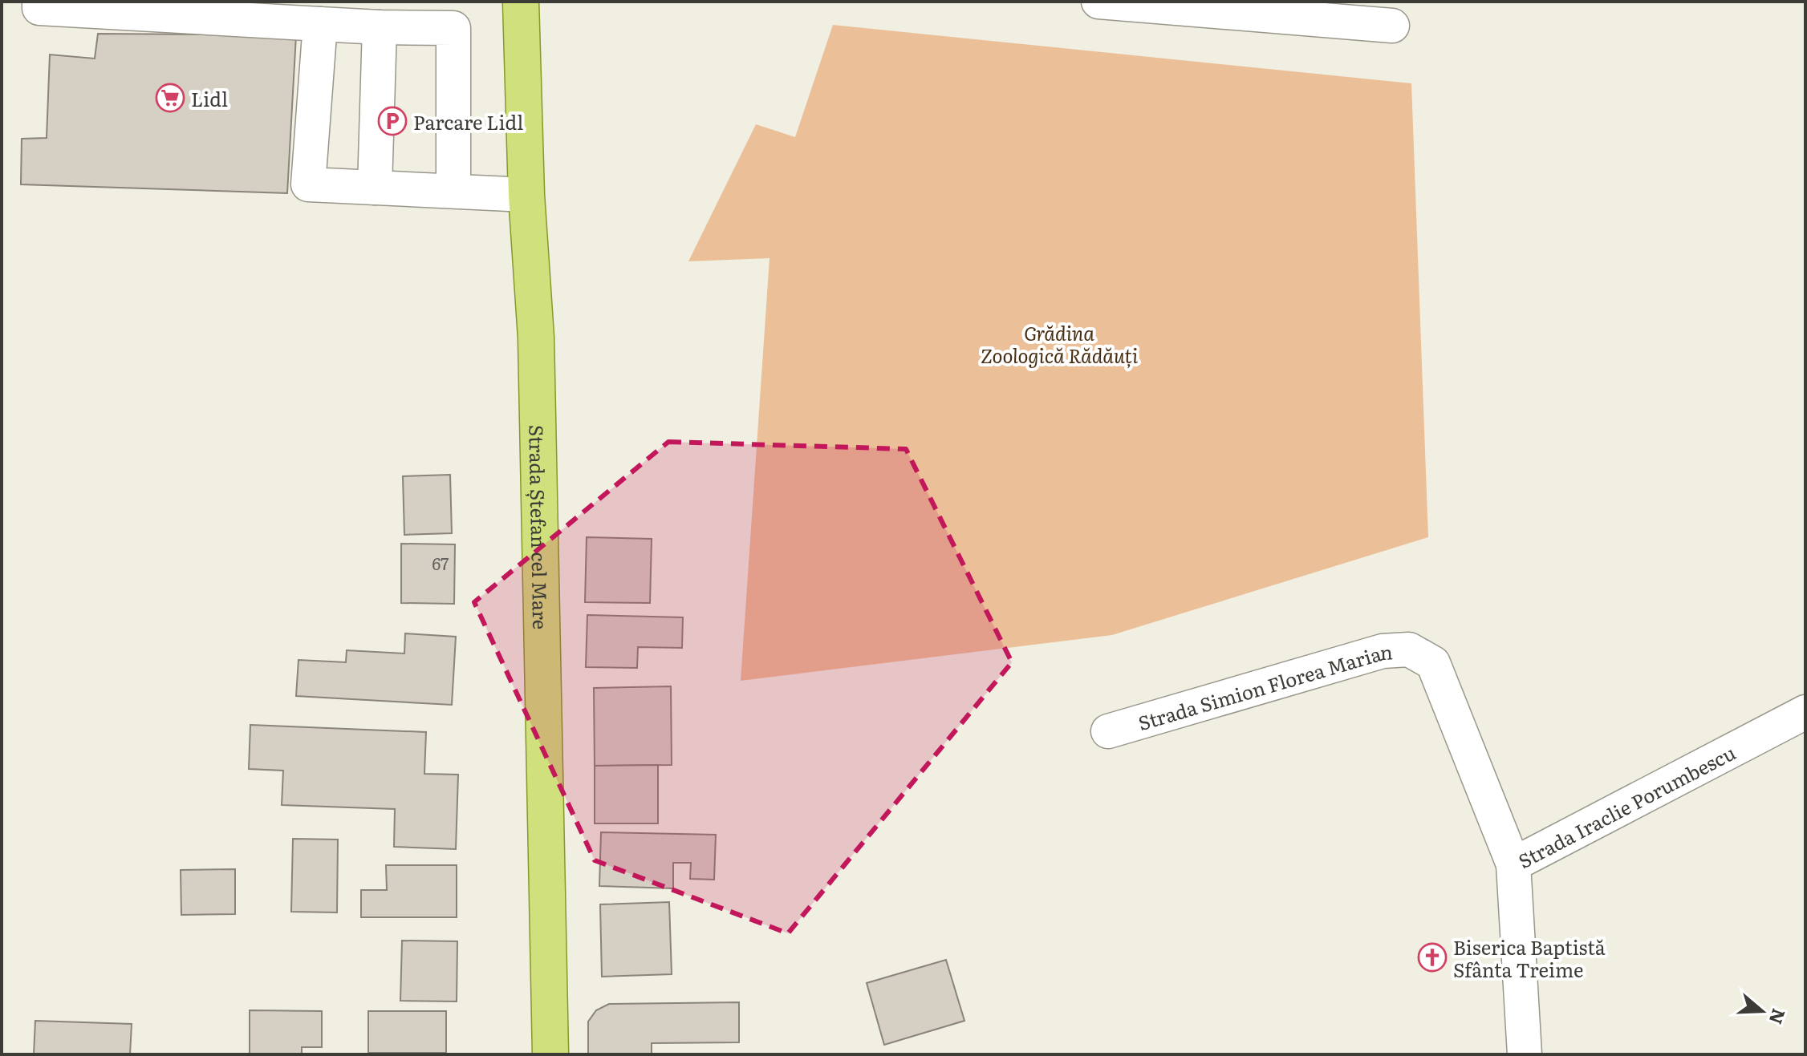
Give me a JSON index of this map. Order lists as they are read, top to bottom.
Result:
{
  "streets": {
    "main road": ["Strada Ștefan cel Mare"],
    "street": ["Strada Simion Florea Marian", "Strada Iraclie Porumbescu"]
  },
  "crossings": [
    ["Strada Simion Florea Marian", "Strada Iraclie Porumbescu"]
  ],
  "parks": ["Grădina Zoologică Rădăuți"],
  "places": {
    "supermarket": ["Lidl"],
    "parking": ["Parcare Lidl"],
    "church": ["Biserica Baptistă Sfânta Treime"]
  },
  "house_numbers": ["67"],
  "north": "right"
}
